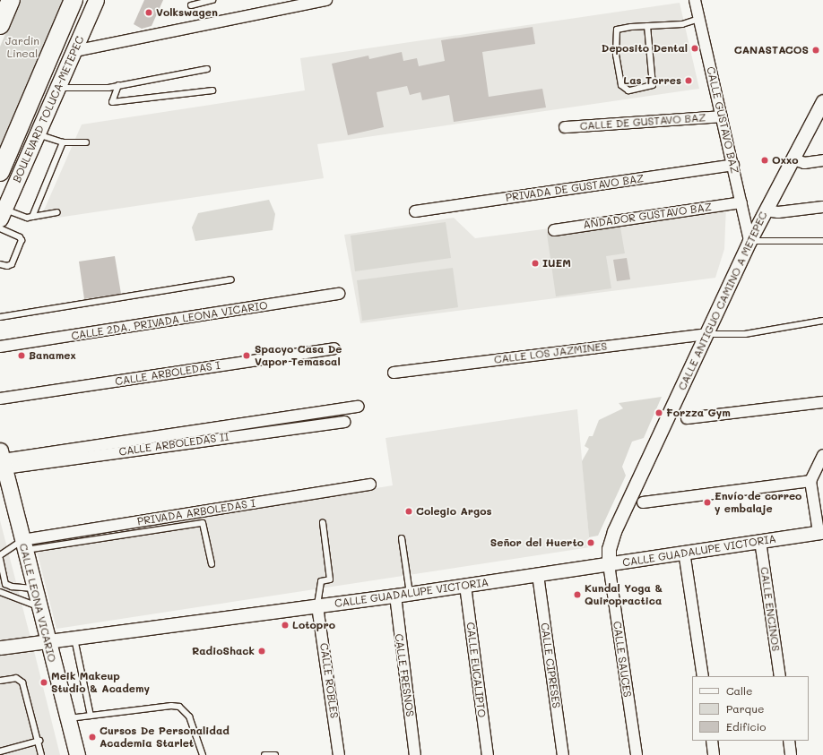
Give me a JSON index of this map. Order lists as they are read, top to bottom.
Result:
{
  "streets": {
    "main road": ["BOULEVARD TOLUCA-METEPEC", "CALLE LEONA VICARIO"],
    "street": [
      "CALLE GUSTAVO BAZ",
      "CALLE DE GUSTAVO BAZ",
      "PRIVADA DE GUSTAVO BAZ",
      "ANDADOR GUSTAVO BAZ",
      "CALLE ANTIGUO CAMINO A METEPEC",
      "CALLE 2DA. PRIVADA LEONA VICARIO",
      "CALLE LOS JAZMINES",
      "CALLE ARBOLEDAS I",
      "CALLE ARBOLEDAS II",
      "PRIVADA ARBOLEDAS I",
      "CALLE GUADALUPE VICTORIA",
      "CALLE ENCINOS",
      "CALLE SAUCES",
      "CALLE CIPRESES",
      "CALLE EUCALIPTO",
      "CALLE FRESNOS",
      "CALLE ROBLES"
    ]
  },
  "crossings": [
    ["CALLE GUSTAVO BAZ", "CALLE DE GUSTAVO BAZ"],
    ["CALLE GUSTAVO BAZ", "PRIVADA DE GUSTAVO BAZ"],
    ["CALLE GUSTAVO BAZ", "ANDADOR GUSTAVO BAZ"],
    ["CALLE GUSTAVO BAZ", "CALLE ANTIGUO CAMINO A METEPEC"],
    ["CALLE ANTIGUO CAMINO A METEPEC", "CALLE LOS JAZMINES"],
    ["CALLE ANTIGUO CAMINO A METEPEC", "CALLE GUADALUPE VICTORIA"],
    ["CALLE ANTIGUO CAMINO A METEPEC", "CALLE SAUCES"],
    ["CALLE ARBOLEDAS II", "CALLE LEONA VICARIO"],
    ["PRIVADA ARBOLEDAS I", "CALLE LEONA VICARIO"],
    ["CALLE GUADALUPE VICTORIA", "CALLE LEONA VICARIO"],
    ["CALLE GUADALUPE VICTORIA", "CALLE ENCINOS"],
    ["CALLE GUADALUPE VICTORIA", "CALLE SAUCES"],
    ["CALLE GUADALUPE VICTORIA", "CALLE CIPRESES"],
    ["CALLE GUADALUPE VICTORIA", "CALLE EUCALIPTO"],
    ["CALLE GUADALUPE VICTORIA", "CALLE FRESNOS"],
    ["CALLE GUADALUPE VICTORIA", "CALLE ROBLES"]
  ],
  "parks": ["Jardin Lineal"],
  "places": [
    "Volkswagen",
    "Deposito Dental",
    "CANASTACOS",
    "Las Torres",
    "Oxxo",
    "IUEM",
    "Banamex",
    "Spacyo Casa De Vapor Temascal",
    "Forzza Gym",
    "Envío de correo y embalaje",
    "Colegio Argos",
    "Señor del Huerto",
    "Kundal Yoga & Quiropractica",
    "Lotopro",
    "RadioShack",
    "Meik Makeup Studio & Academy",
    "Cursos De Personalidad Academia Starlet"
  ],
  "legend": ["Calle", "Parque", "Edificio"]
}
